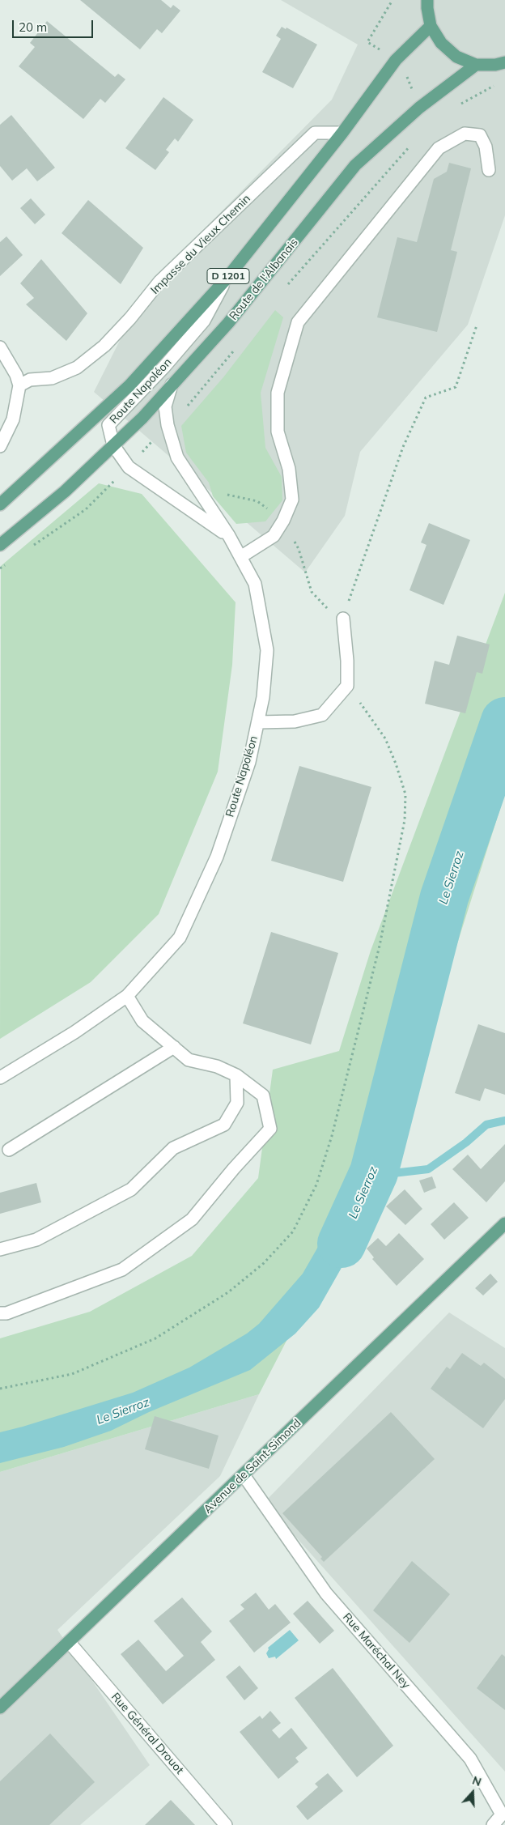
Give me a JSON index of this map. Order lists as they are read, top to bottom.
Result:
{
  "streets": {
    "main road": ["D 1201", "Route de l'Albanais", "Avenue de Saint-Simond"],
    "street": [
      "Impasse du Vieux Chemin",
      "Route Napoléon",
      "Rue Maréchal Ney",
      "Rue Général Drouot"
    ]
  },
  "crossings": [
    ["Impasse du Vieux Chemin", "D 1201"],
    ["D 1201", "Route Napoléon"],
    ["Route de l'Albanais", "Route Napoléon"],
    ["Avenue de Saint-Simond", "Rue Maréchal Ney"],
    ["Avenue de Saint-Simond", "Rue Général Drouot"]
  ],
  "water": ["Le Sierroz"],
  "scale_bar": "20 m",
  "north": "top"
}
